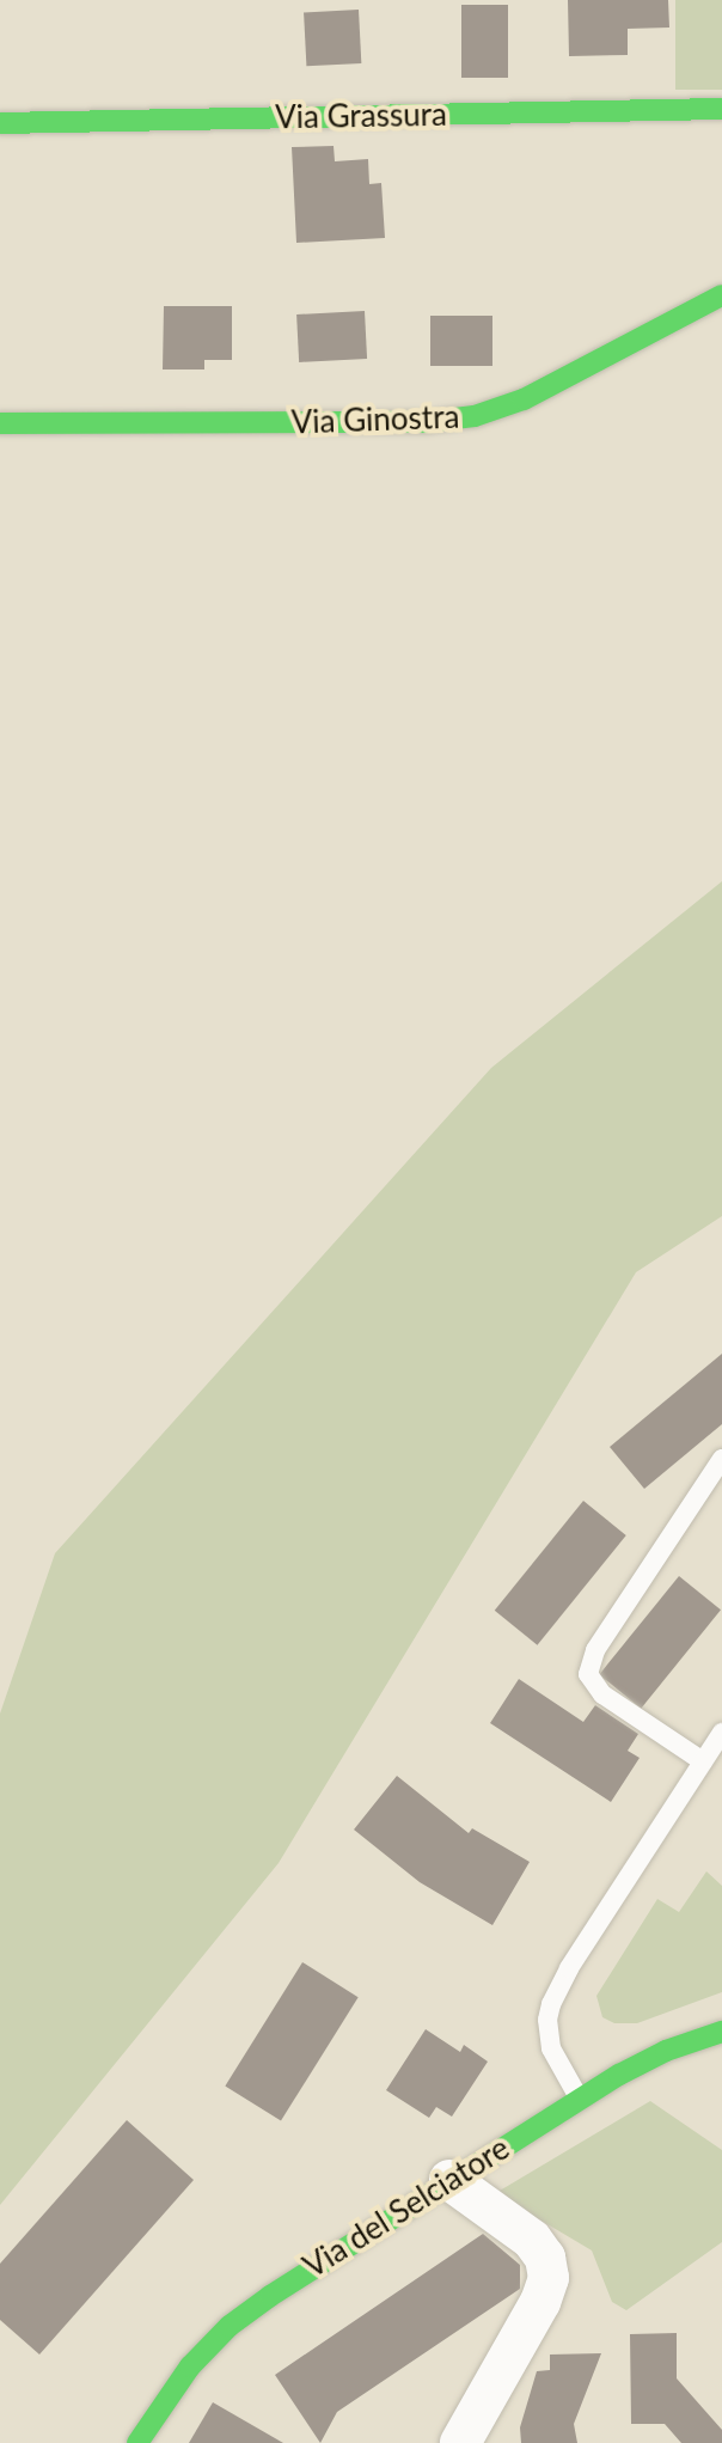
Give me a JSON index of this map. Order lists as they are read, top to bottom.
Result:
{
  "streets": {
    "street": ["Via Grassura", "Via Ginostra", "Via del Selciatore"]
  }
}
